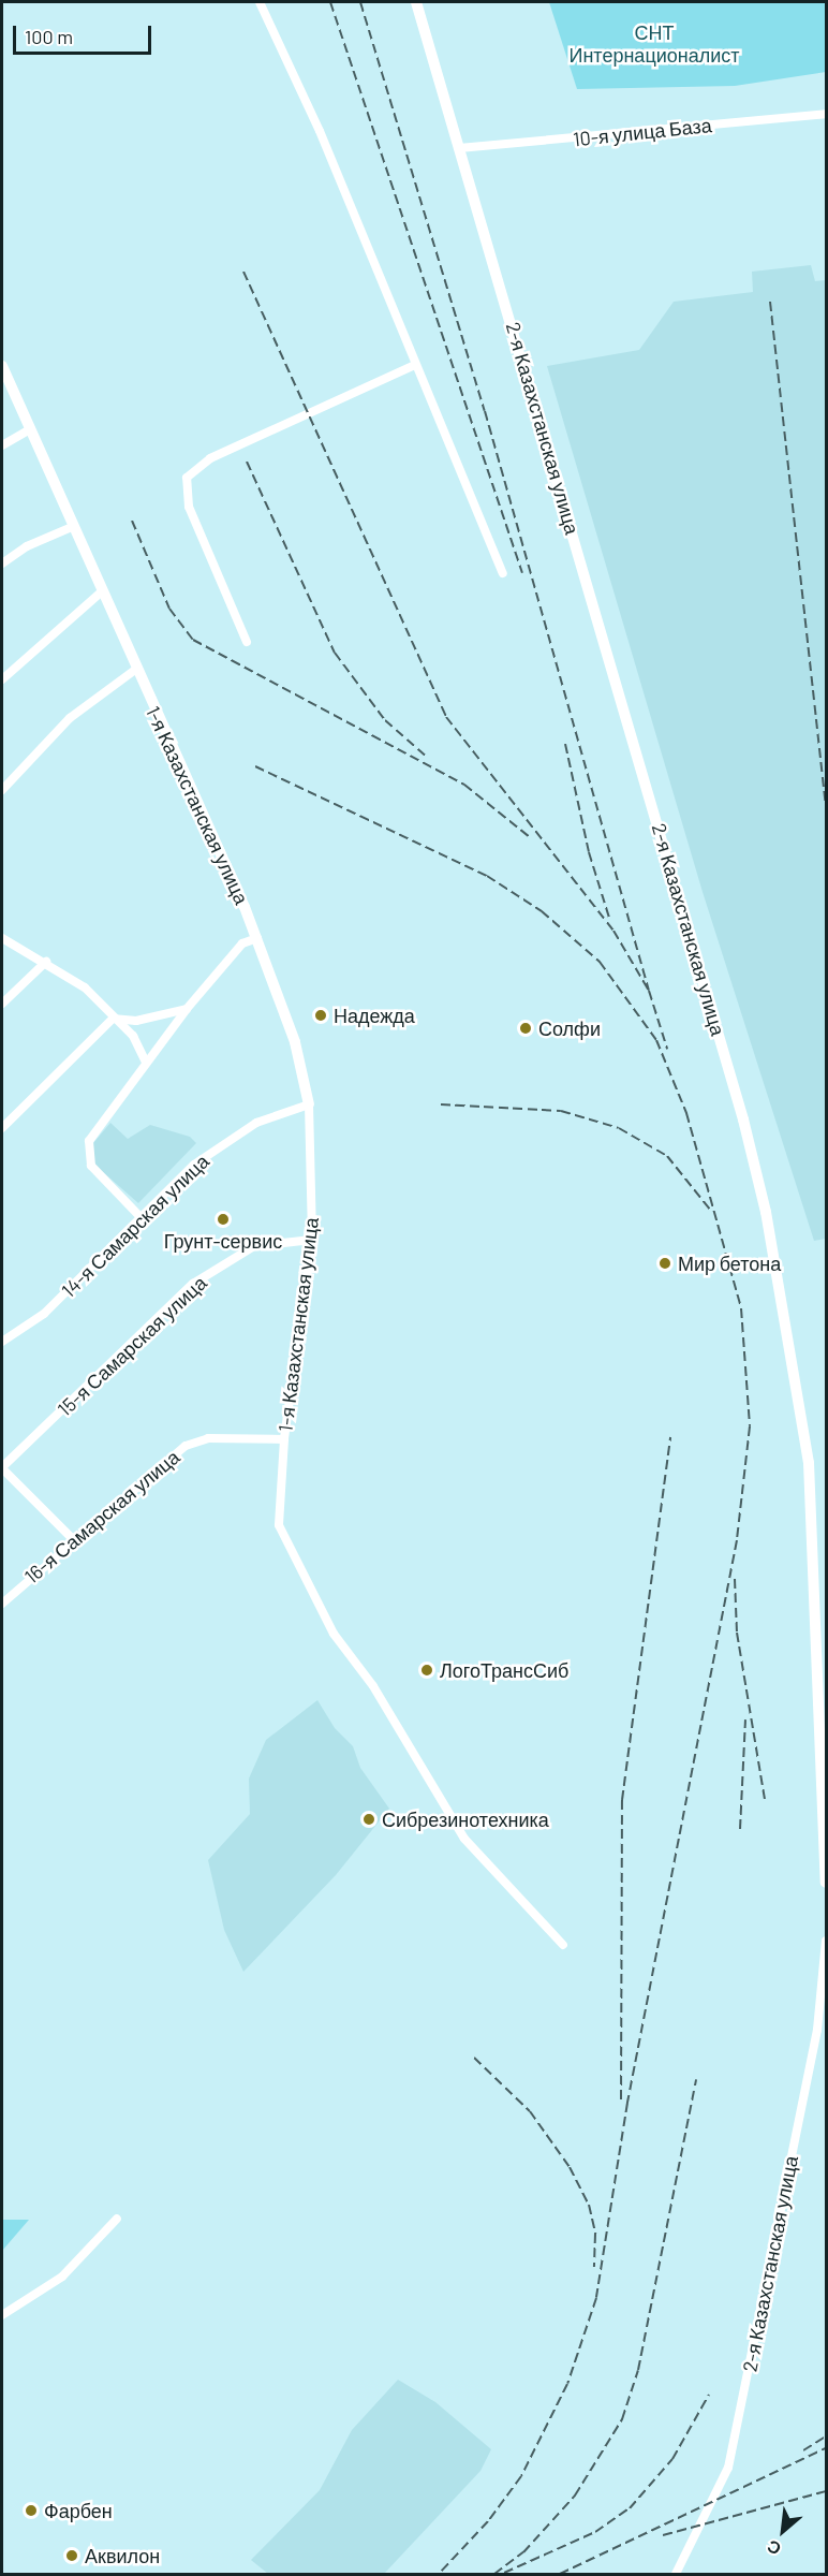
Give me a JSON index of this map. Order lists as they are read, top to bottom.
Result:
{
  "streets": {
    "street": [
      "10-я улица База",
      "2-я Казахстанская улица",
      "1-я Казахстанская улица",
      "14-я Самарская улица",
      "15-я Самарская улица",
      "16-я Самарская улица"
    ]
  },
  "crossings": [
    ["10-я улица База", "2-я Казахстанская улица"],
    ["1-я Казахстанская улица", "14-я Самарская улица"],
    ["1-я Казахстанская улица", "15-я Самарская улица"],
    ["1-я Казахстанская улица", "16-я Самарская улица"]
  ],
  "parks": ["СНТ Интернационалист"],
  "places": [
    "Надежда",
    "Солфи",
    "Грунт-сервис",
    "Мир бетона",
    "ЛогоТрансСиб",
    "Сибрезинотехника",
    "Фарбен",
    "Аквилон"
  ],
  "scale_bar": "100 m",
  "north": "bottom left"
}
